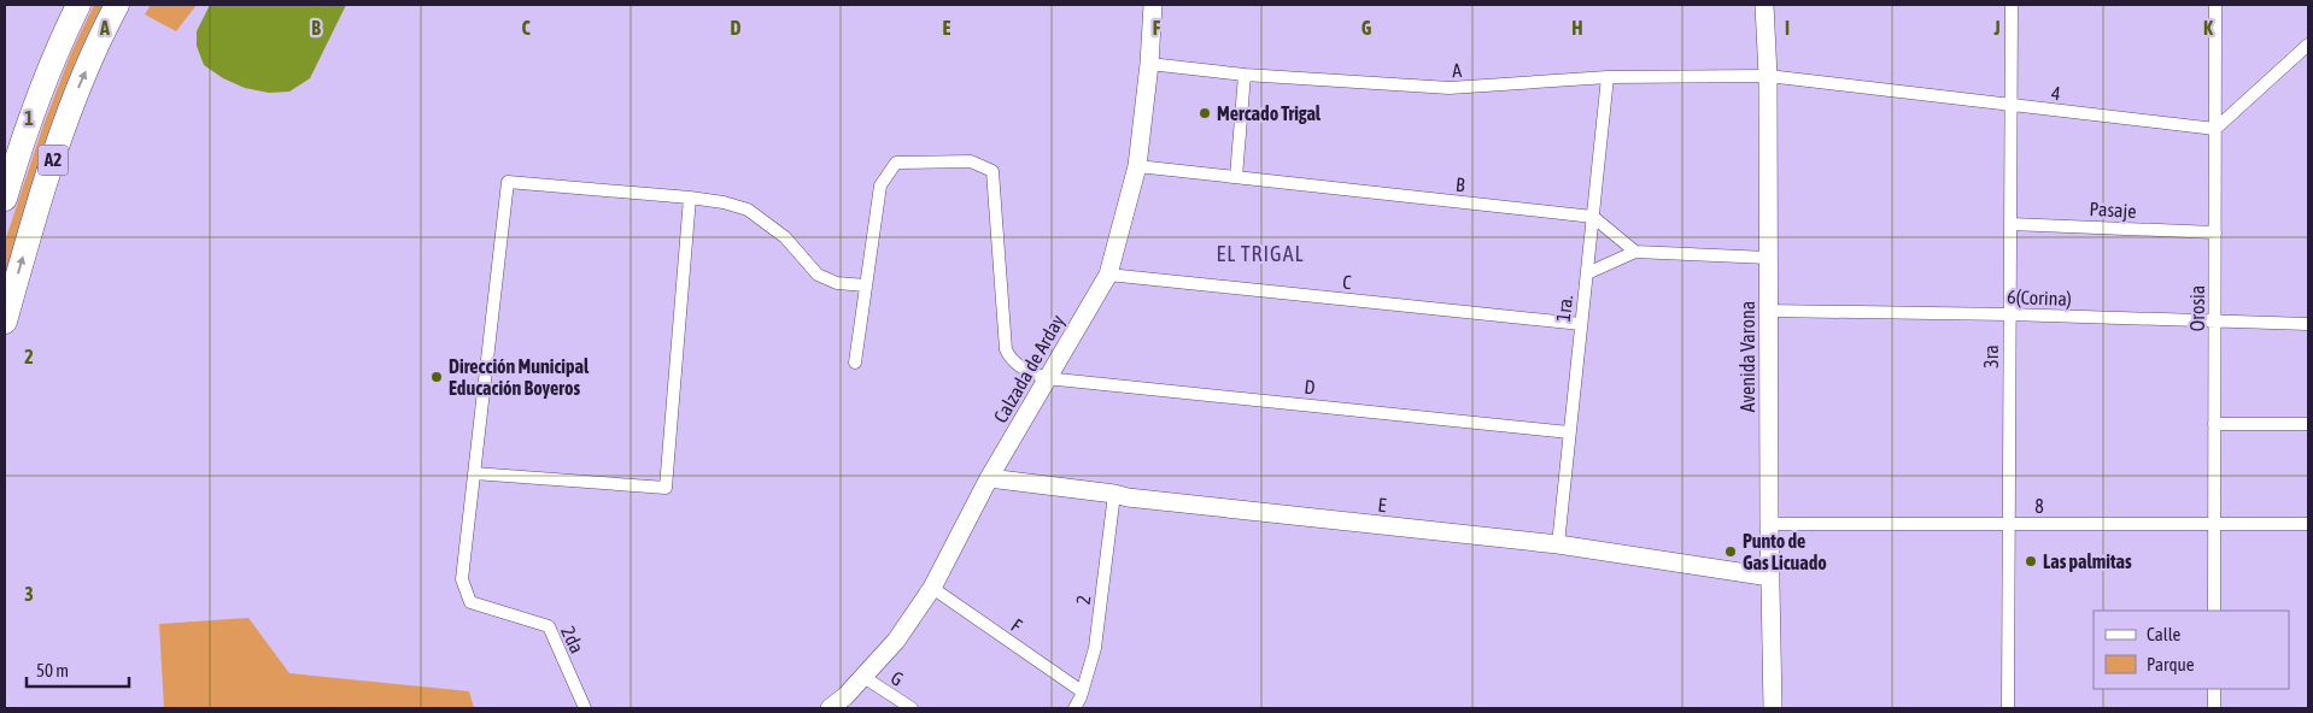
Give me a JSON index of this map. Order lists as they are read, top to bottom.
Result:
{
  "streets": {
    "highway": ["A2"],
    "street": [
      "A",
      "4",
      "B",
      "Pasaje",
      "C",
      "6(Corina)",
      "1ra.",
      "Orosia",
      "Avenida Varona",
      "3ra",
      "Calzada de Arday",
      "D",
      "E",
      "8",
      "2",
      "F",
      "2da",
      "G"
    ]
  },
  "crossings": [
    ["A", "4"],
    ["A", "1ra."],
    ["A", "Avenida Varona"],
    ["A", "Calzada de Arday"],
    ["4", "Orosia"],
    ["4", "Avenida Varona"],
    ["4", "3ra"],
    ["B", "1ra."],
    ["B", "Calzada de Arday"],
    ["Pasaje", "Orosia"],
    ["Pasaje", "3ra"],
    ["C", "1ra."],
    ["C", "Calzada de Arday"],
    ["6(Corina)", "Orosia"],
    ["6(Corina)", "Avenida Varona"],
    ["6(Corina)", "3ra"],
    ["1ra.", "D"],
    ["1ra.", "E"],
    ["Orosia", "8"],
    ["Avenida Varona", "E"],
    ["Avenida Varona", "8"],
    ["3ra", "8"],
    ["Calzada de Arday", "D"],
    ["Calzada de Arday", "E"],
    ["Calzada de Arday", "F"],
    ["Calzada de Arday", "G"],
    ["E", "2"],
    ["2", "F"]
  ],
  "districts": ["EL TRIGAL"],
  "places": [
    "Mercado Trigal",
    "Dirección Municipal Educación Boyeros",
    "Punto de Gas Licuado",
    "Las palmitas"
  ],
  "legend": ["Calle", "Parque"],
  "scale_bar": "50 m",
  "grid": {
    "columns": [
      "A",
      "B",
      "C",
      "D",
      "E",
      "F",
      "G",
      "H",
      "I",
      "J",
      "K"
    ],
    "rows": ["1", "2", "3"]
  }
}
